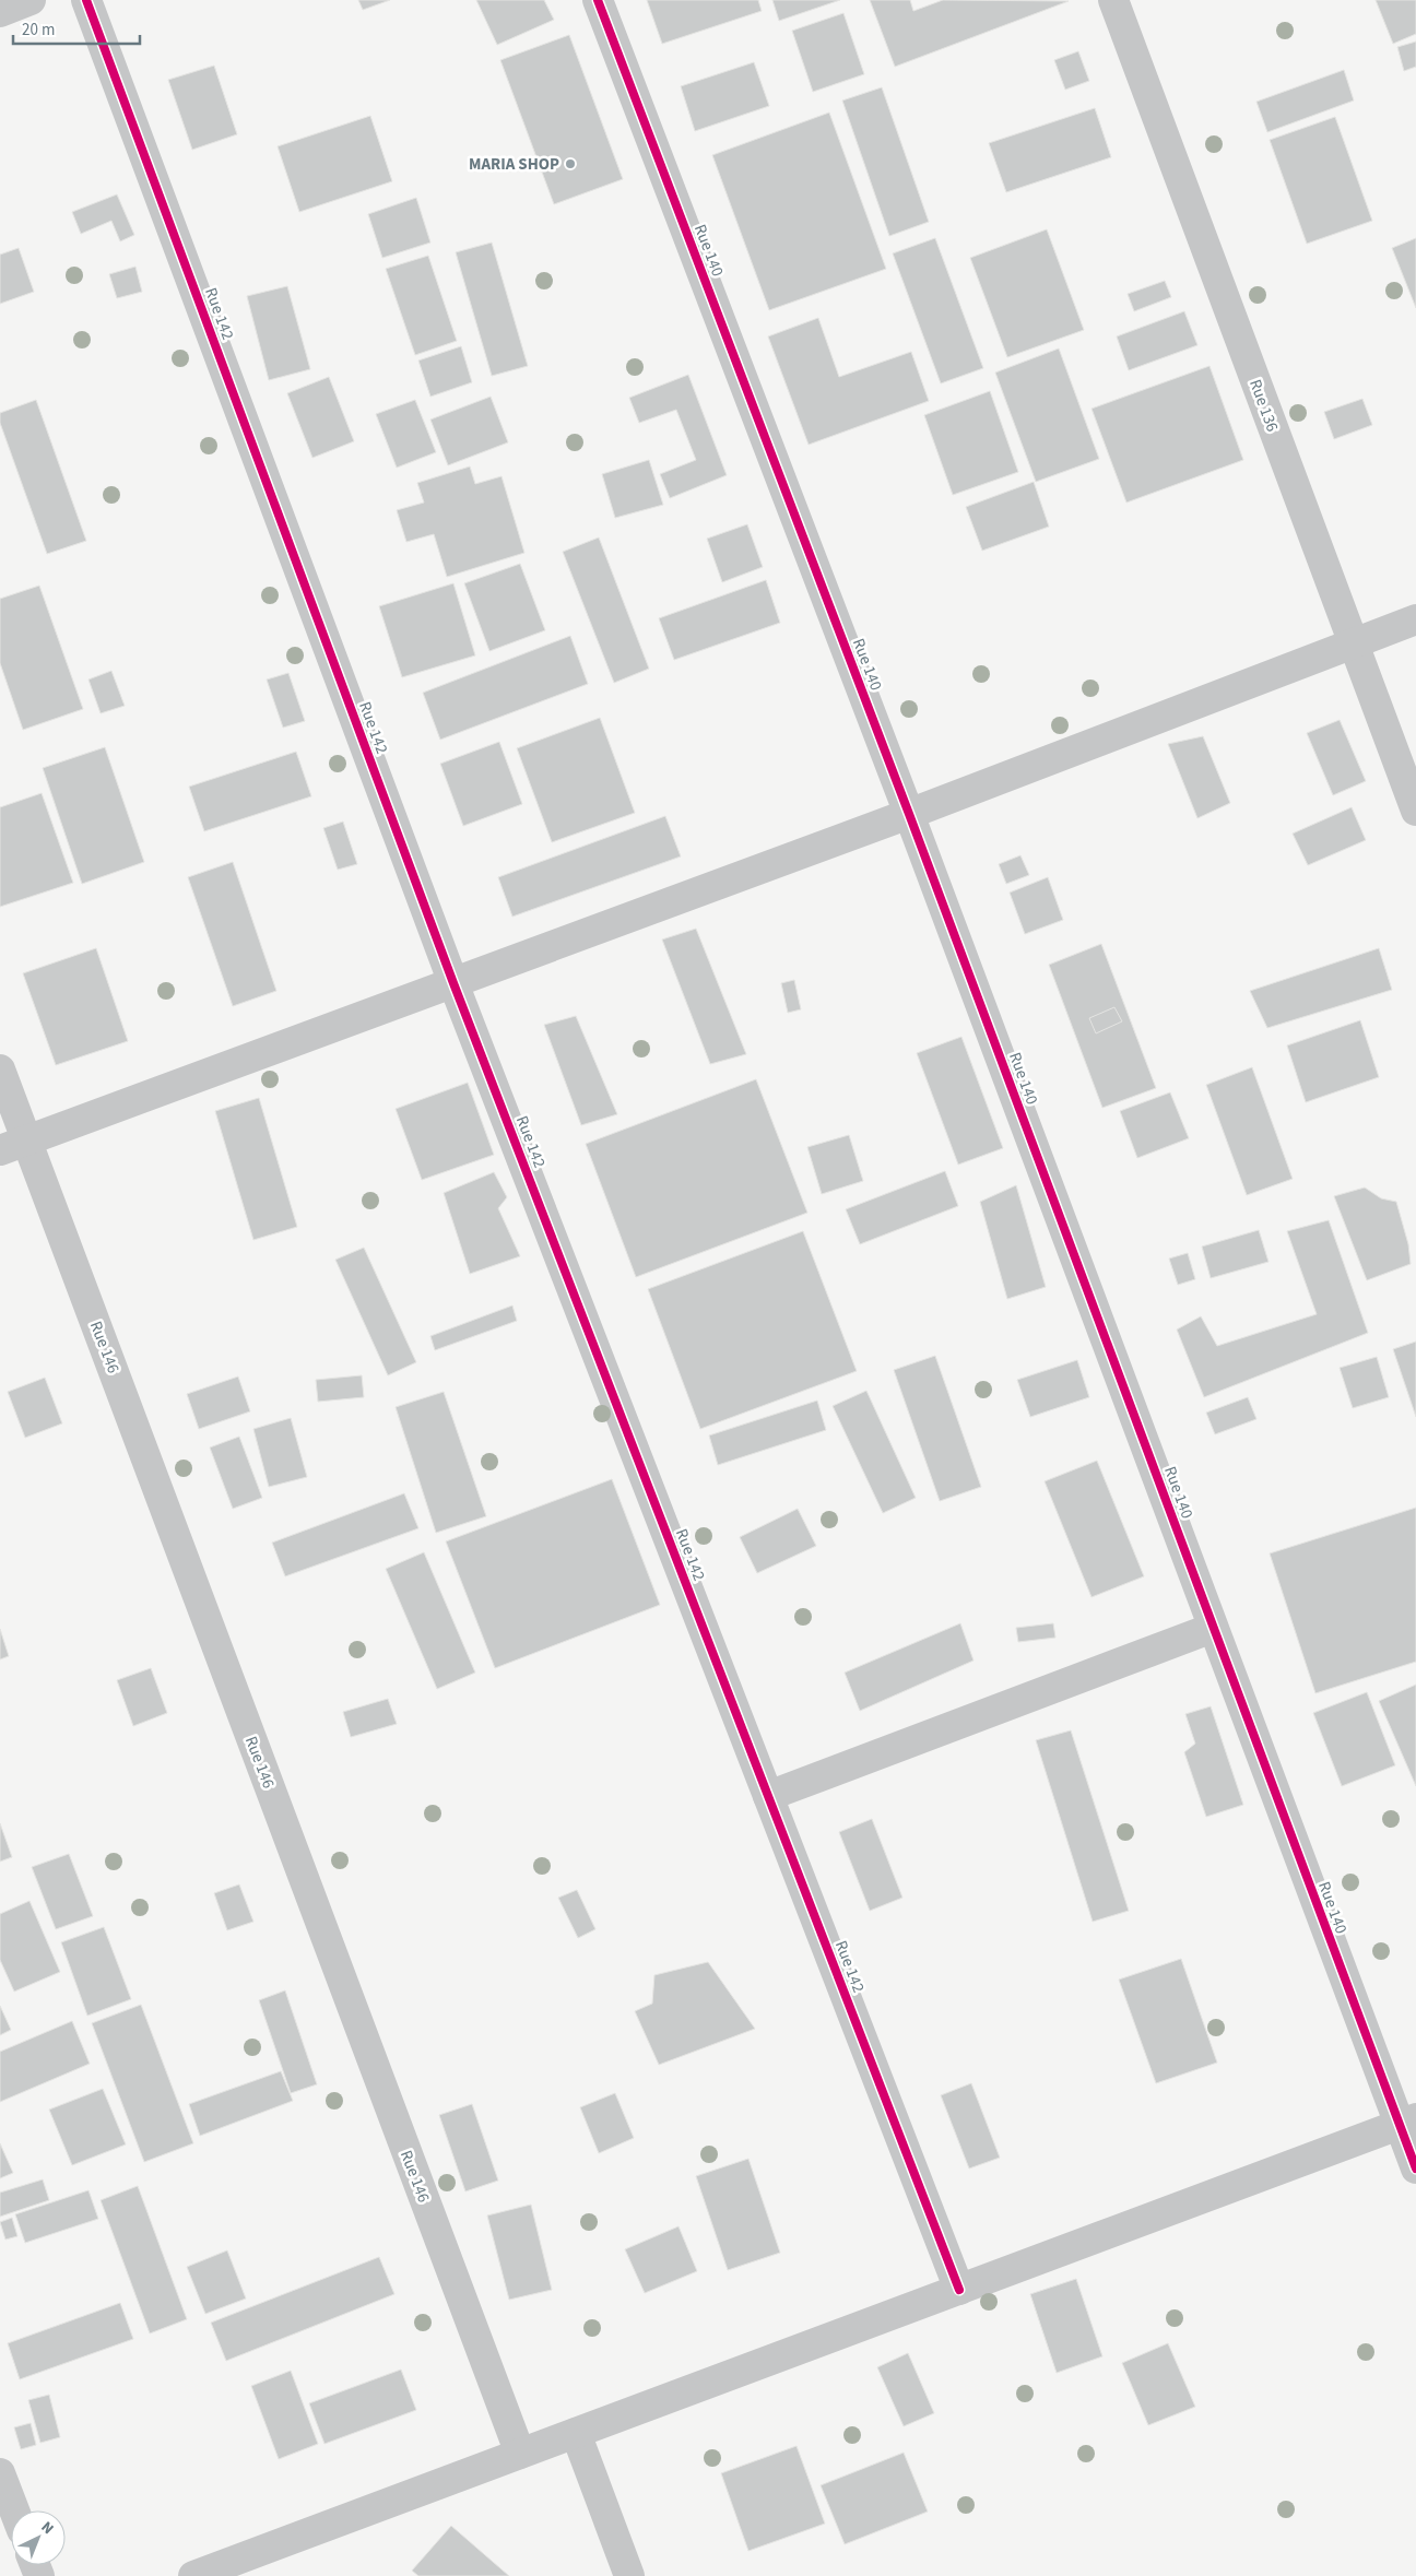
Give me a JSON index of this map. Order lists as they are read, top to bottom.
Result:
{
  "streets": {
    "street": [
      "Rue 140",
      "Rue 142",
      "Rue 136",
      "Rue 146"
    ]
  },
  "places": ["MARIA SHOP"],
  "scale_bar": "20 m",
  "north": "top right"
}
